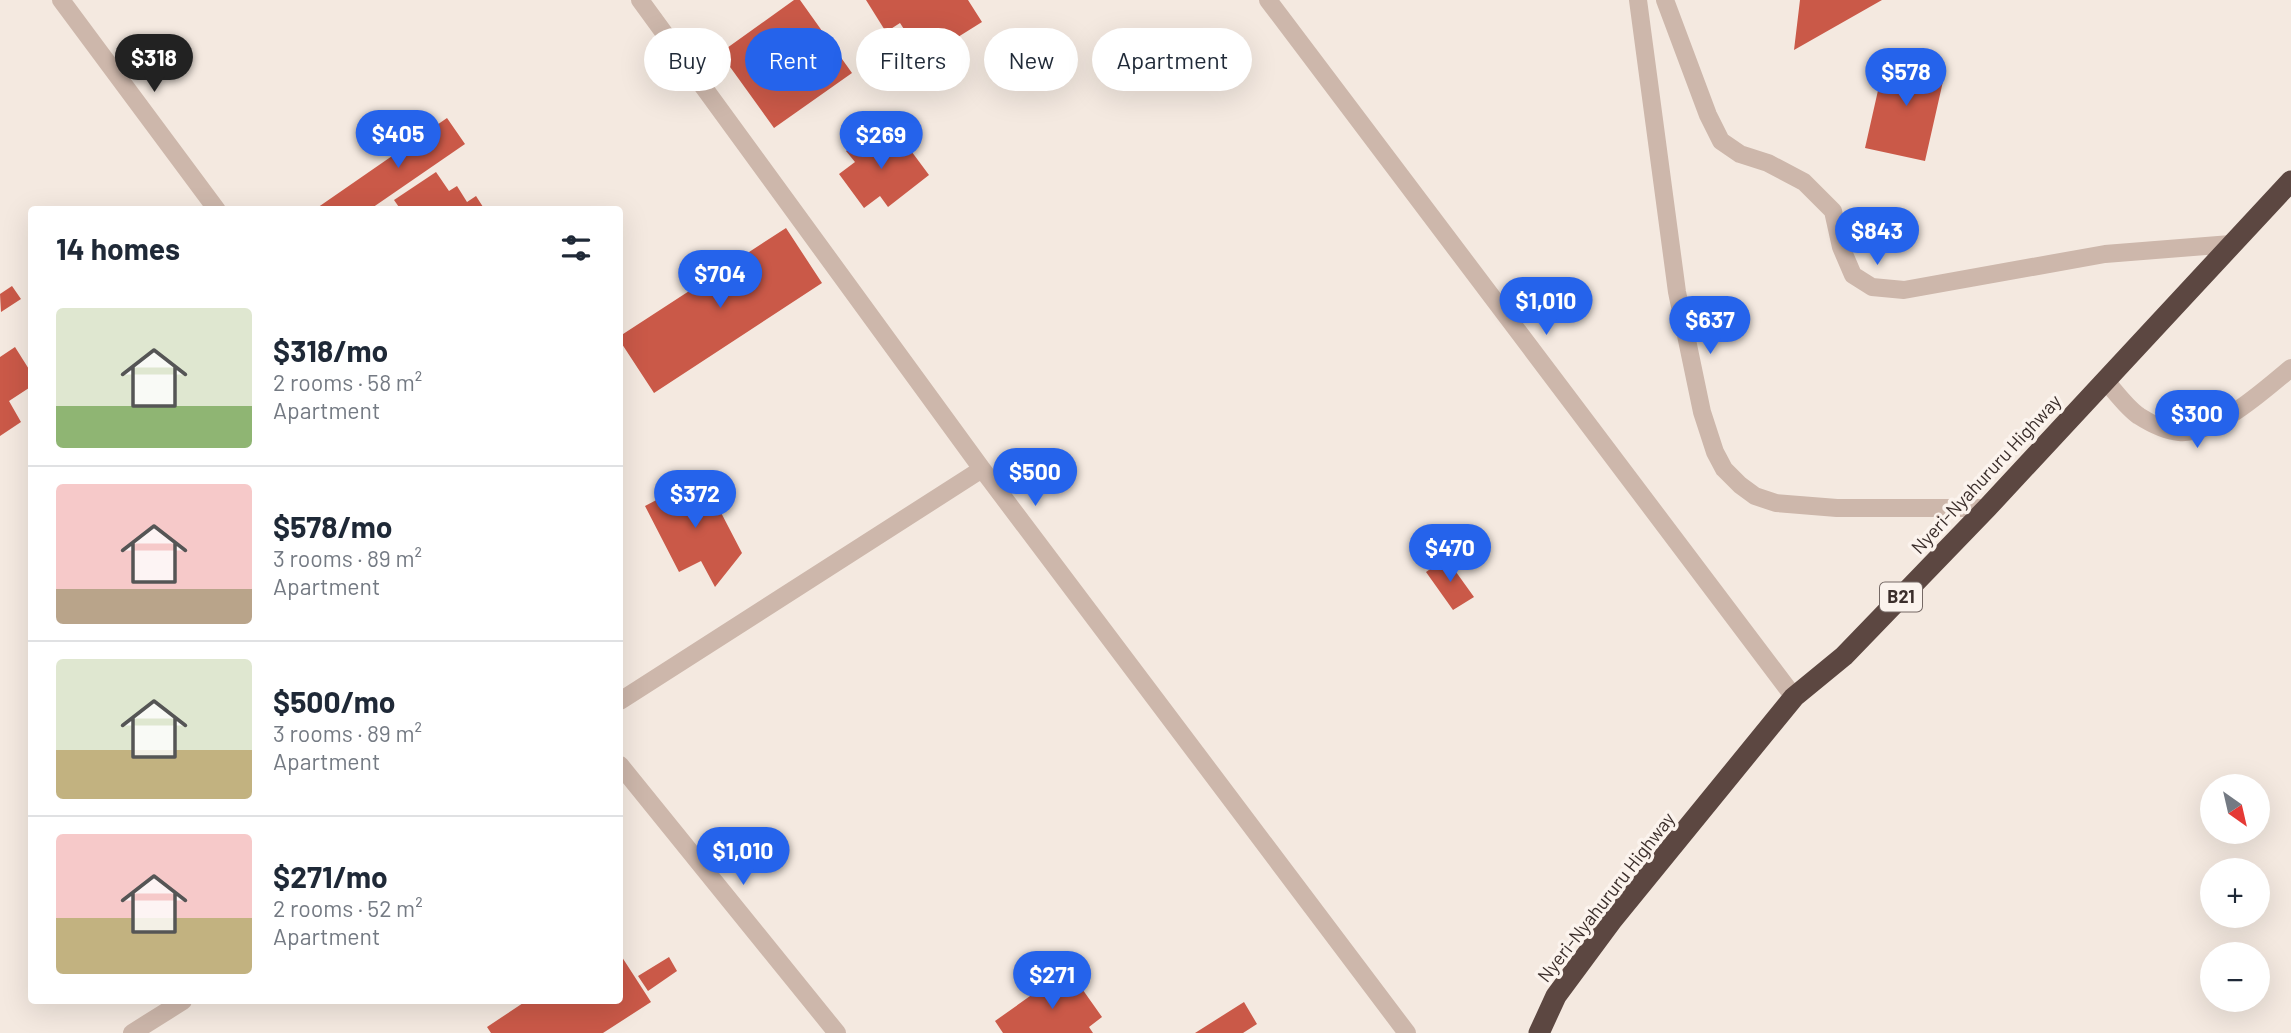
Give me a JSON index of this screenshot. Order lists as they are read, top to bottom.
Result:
{
  "streets": {
    "highway": ["Nyeri-Nyahururu Highway", "B21"]
  },
  "north": "bottom right",
  "page": {
    "chip": [
      "Buy",
      "Rent",
      "Filters",
      "New",
      "Apartment"
    ],
    "price": [
      "$318",
      "$578",
      "$405",
      "$269",
      "$843",
      "$704",
      "$1,010",
      "$637",
      "$300",
      "$500",
      "$372",
      "$470",
      "$1,010",
      "$271"
    ],
    "heading": "14 homes",
    "list": [
      {
        "name": "$318/mo",
        "note": "2 rooms · 58 m² · Apartment"
      },
      {
        "name": "$578/mo",
        "note": "3 rooms · 89 m² · Apartment"
      },
      {
        "name": "$500/mo",
        "note": "3 rooms · 89 m² · Apartment"
      },
      {
        "name": "$271/mo",
        "note": "2 rooms · 52 m² · Apartment"
      }
    ],
    "map_buttons": ["+", "−"]
  }
}
